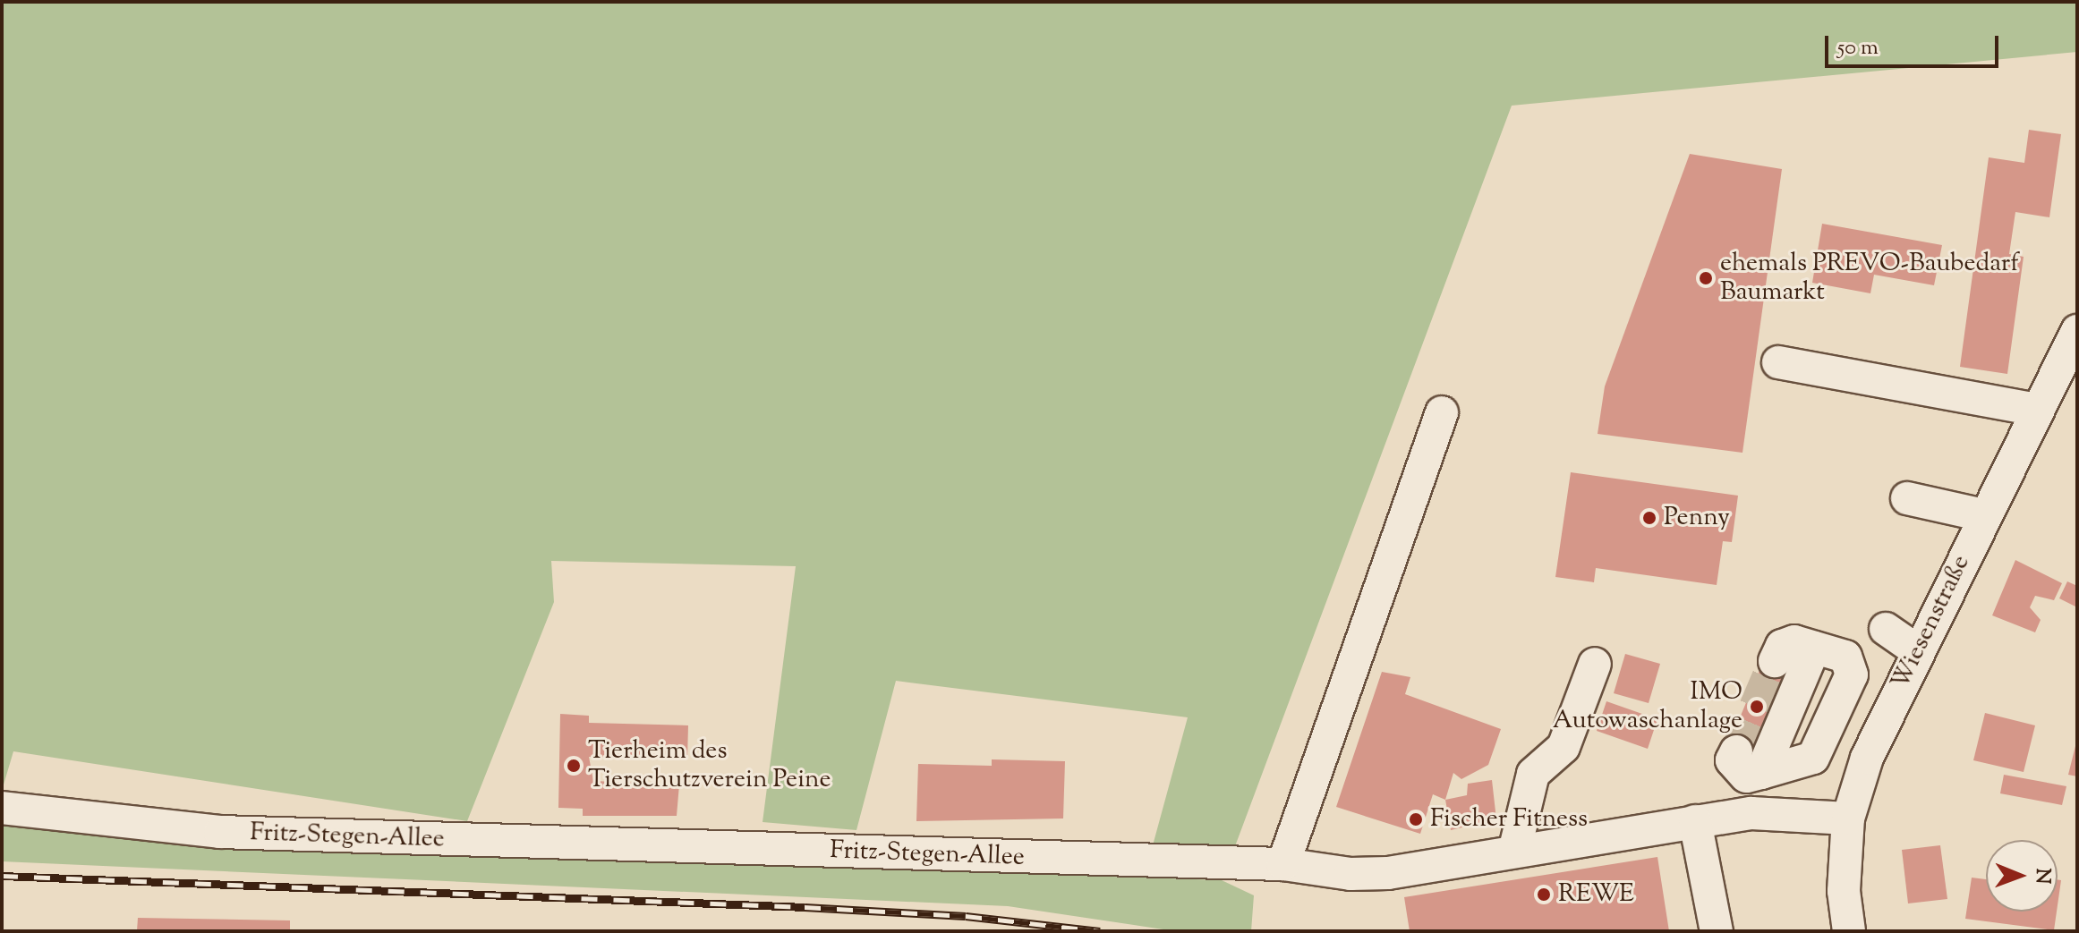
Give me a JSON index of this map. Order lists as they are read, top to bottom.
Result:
{
  "streets": {
    "street": ["Wiesenstraße", "Fritz-Stegen-Allee"]
  },
  "crossings": [
    ["Wiesenstraße", "Fritz-Stegen-Allee"]
  ],
  "places": [
    "ehemals PREVO-Baubedarf Baumarkt",
    "Penny",
    "IMO Autowaschanlage",
    "Tierheim des Tierschutzverein Peine",
    "Fischer Fitness",
    "REWE"
  ],
  "scale_bar": "50 m",
  "north": "right"
}
